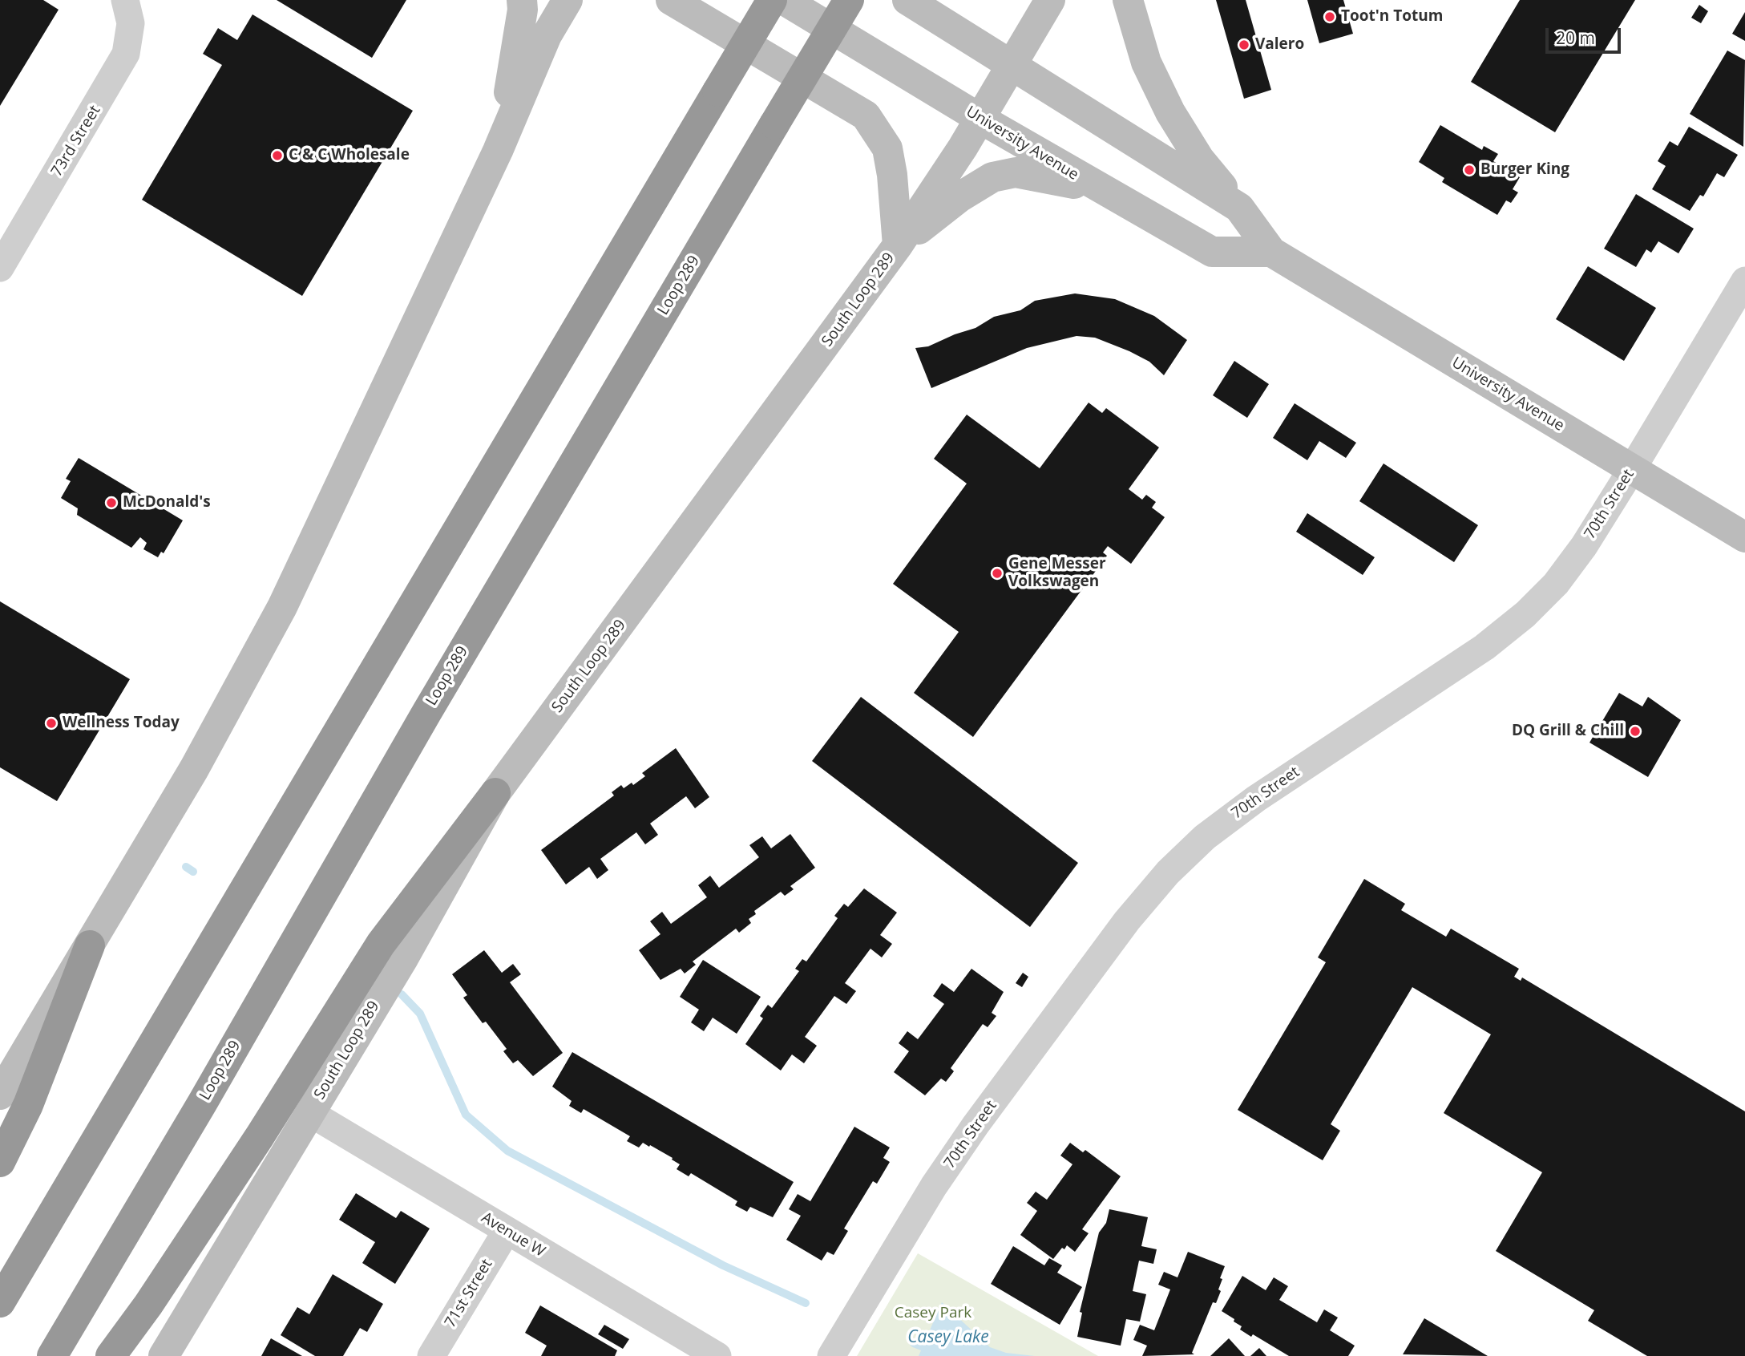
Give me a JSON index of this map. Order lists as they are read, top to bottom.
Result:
{
  "streets": {
    "highway": ["Loop 289"],
    "main road": ["University Avenue", "South Loop 289"],
    "street": [
      "73rd Street",
      "70th Street",
      "Avenue W",
      "71st Street"
    ]
  },
  "crossings": [
    ["University Avenue", "South Loop 289"],
    ["University Avenue", "70th Street"],
    ["South Loop 289", "Avenue W"],
    ["Avenue W", "71st Street"]
  ],
  "water": ["Casey Lake"],
  "parks": ["Casey Park"],
  "places": [
    "Toot'n Totum",
    "Valero",
    "C & C Wholesale",
    "Burger King",
    "McDonald's",
    "Gene Messer Volkswagen",
    "Wellness Today",
    "DQ Grill & Chill"
  ],
  "scale_bar": "20 m"
}
